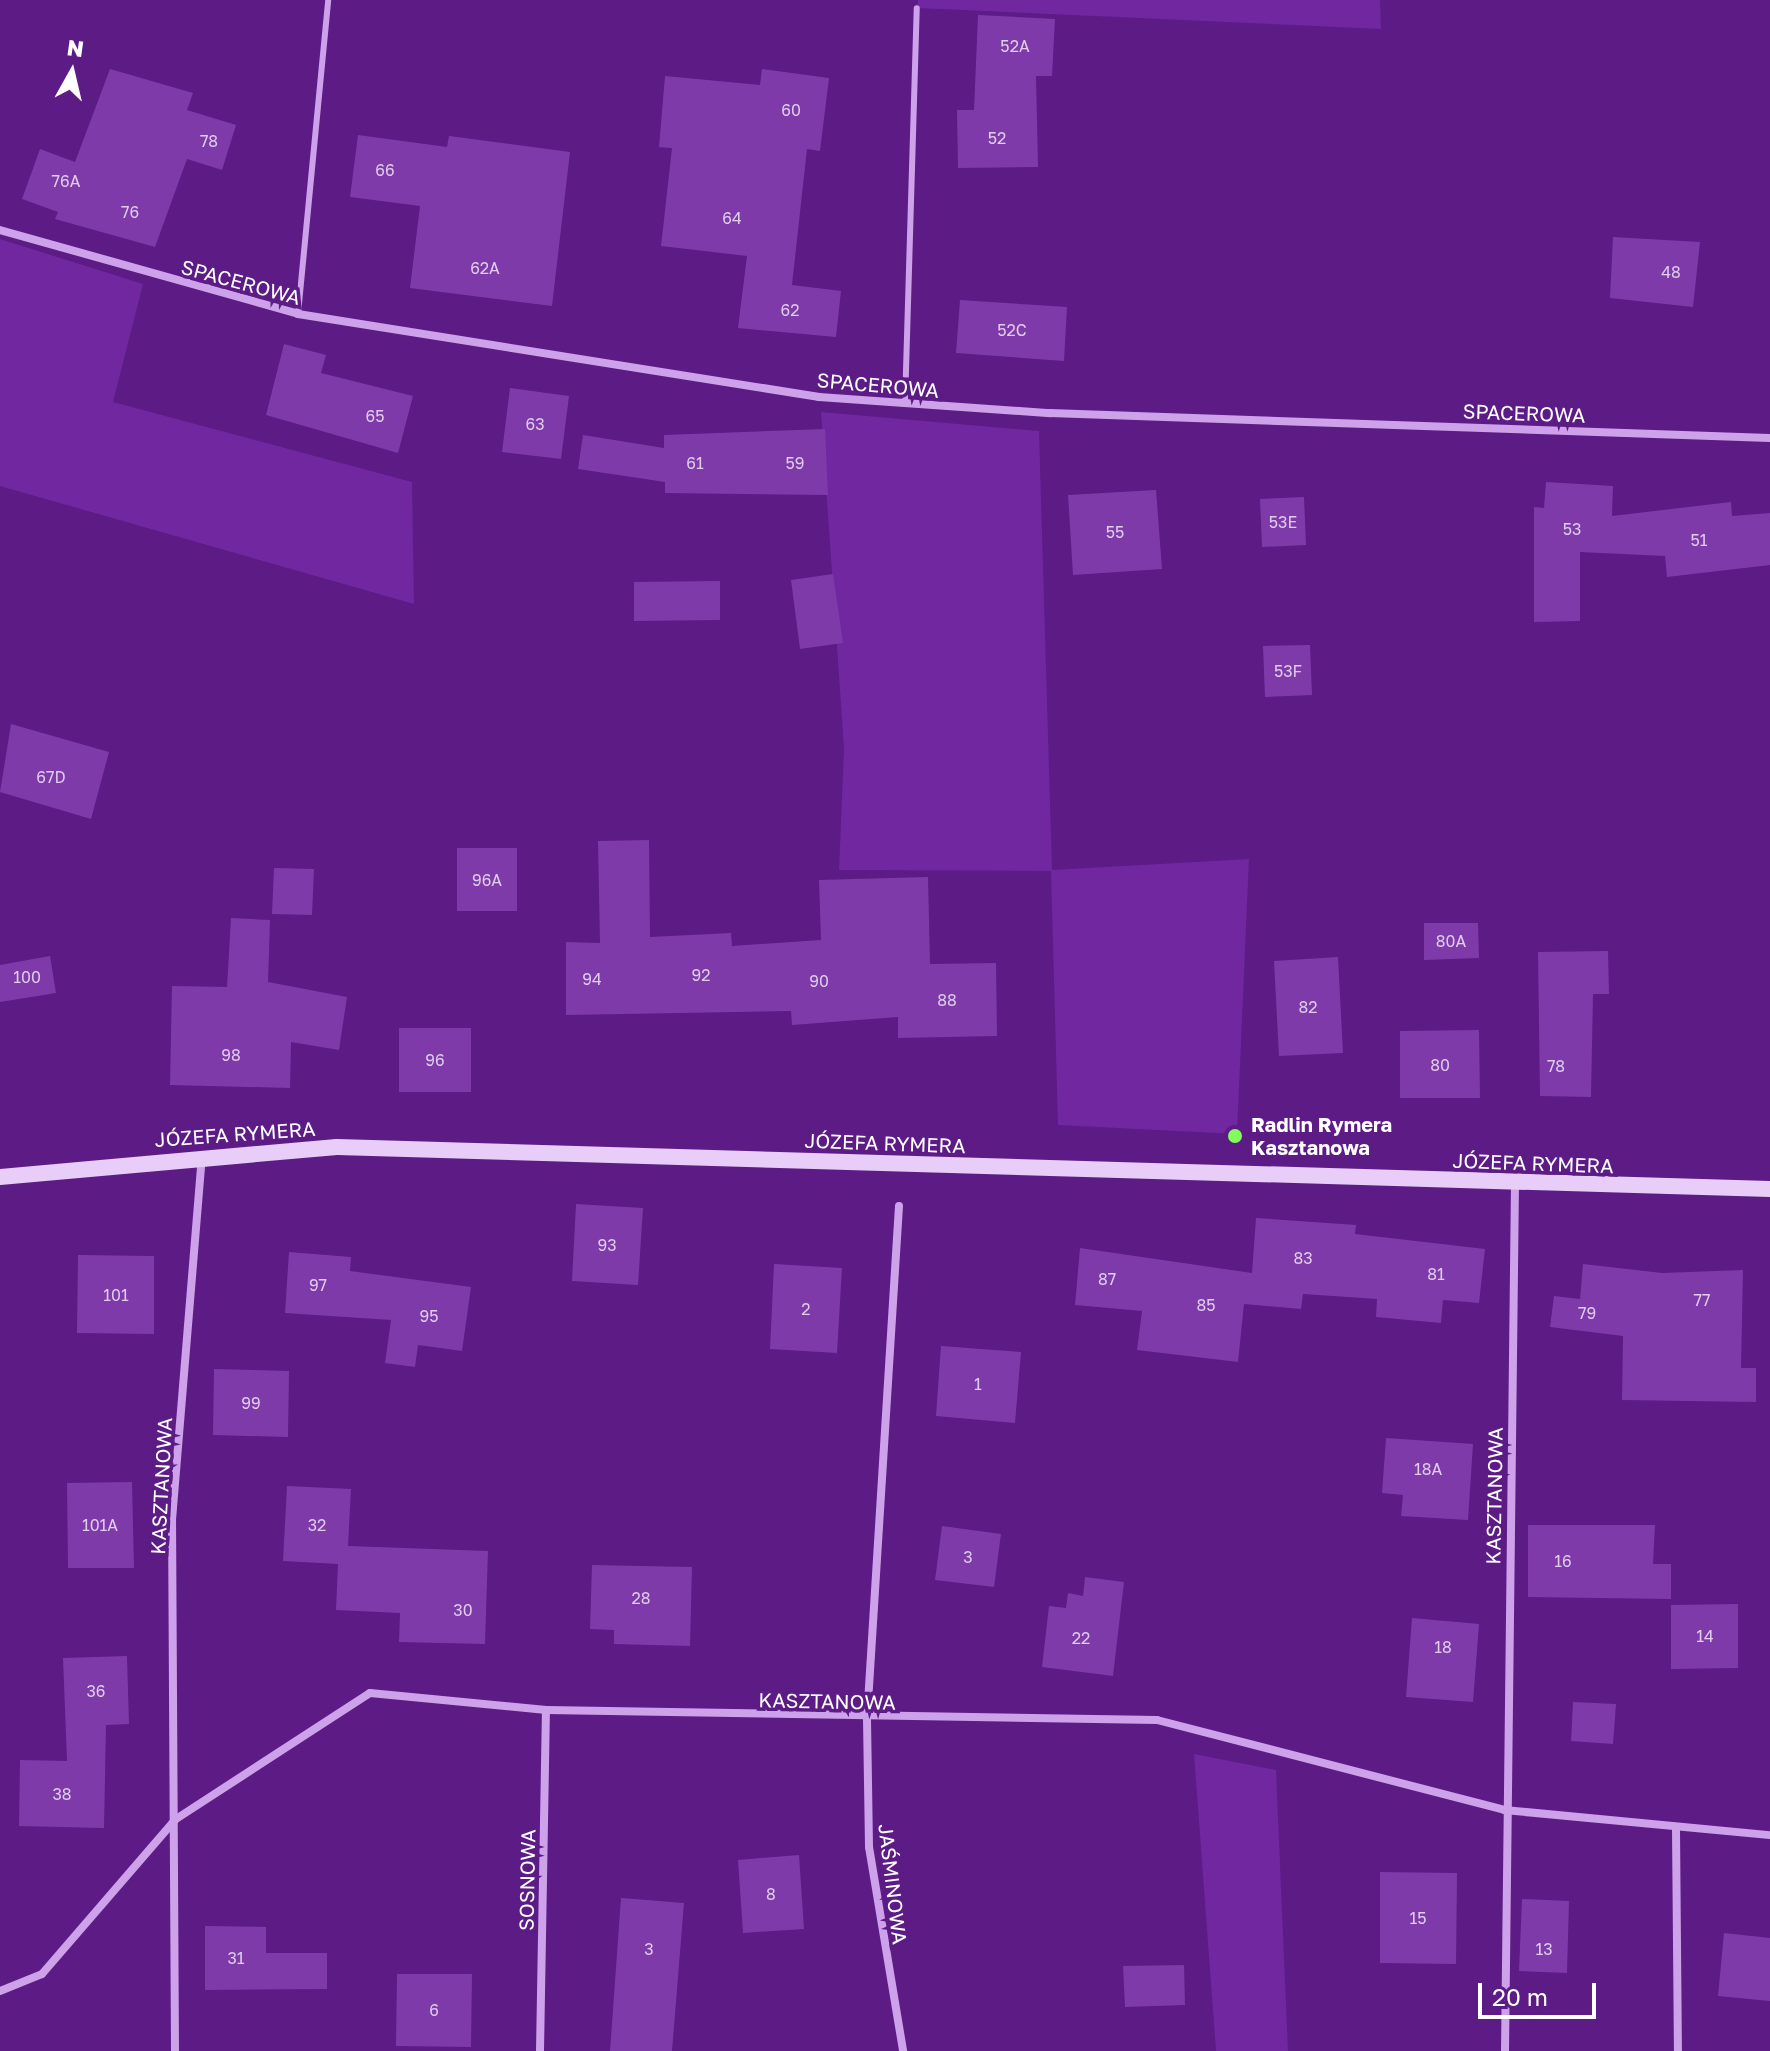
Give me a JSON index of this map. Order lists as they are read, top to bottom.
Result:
{
  "streets": {
    "street": [
      "SPACEROWA",
      "JÓZEFA RYMERA",
      "KASZTANOWA",
      "SOSNOWA",
      "JAŚMINOWA"
    ]
  },
  "crossings": [
    ["JÓZEFA RYMERA", "KASZTANOWA"],
    ["KASZTANOWA", "SOSNOWA"],
    ["KASZTANOWA", "JAŚMINOWA"]
  ],
  "places": ["Radlin Rymera Kasztanowa"],
  "house_numbers": [
    "52A",
    "60",
    "52",
    "78",
    "66",
    "76A",
    "76",
    "64",
    "62A",
    "48",
    "62",
    "52C",
    "65",
    "63",
    "61",
    "59",
    "53E",
    "53",
    "55",
    "51",
    "53F",
    "67D",
    "96A",
    "80A",
    "92",
    "100",
    "94",
    "90",
    "88",
    "82",
    "98",
    "96",
    "80",
    "78",
    "93",
    "83",
    "81",
    "87",
    "97",
    "101",
    "77",
    "85",
    "2",
    "79",
    "95",
    "1",
    "99",
    "18A",
    "101A",
    "32",
    "3",
    "16",
    "28",
    "30",
    "14",
    "22",
    "18",
    "36",
    "38",
    "8",
    "15",
    "3",
    "13",
    "31",
    "6"
  ],
  "scale_bar": "20 m",
  "north": "top"
}
